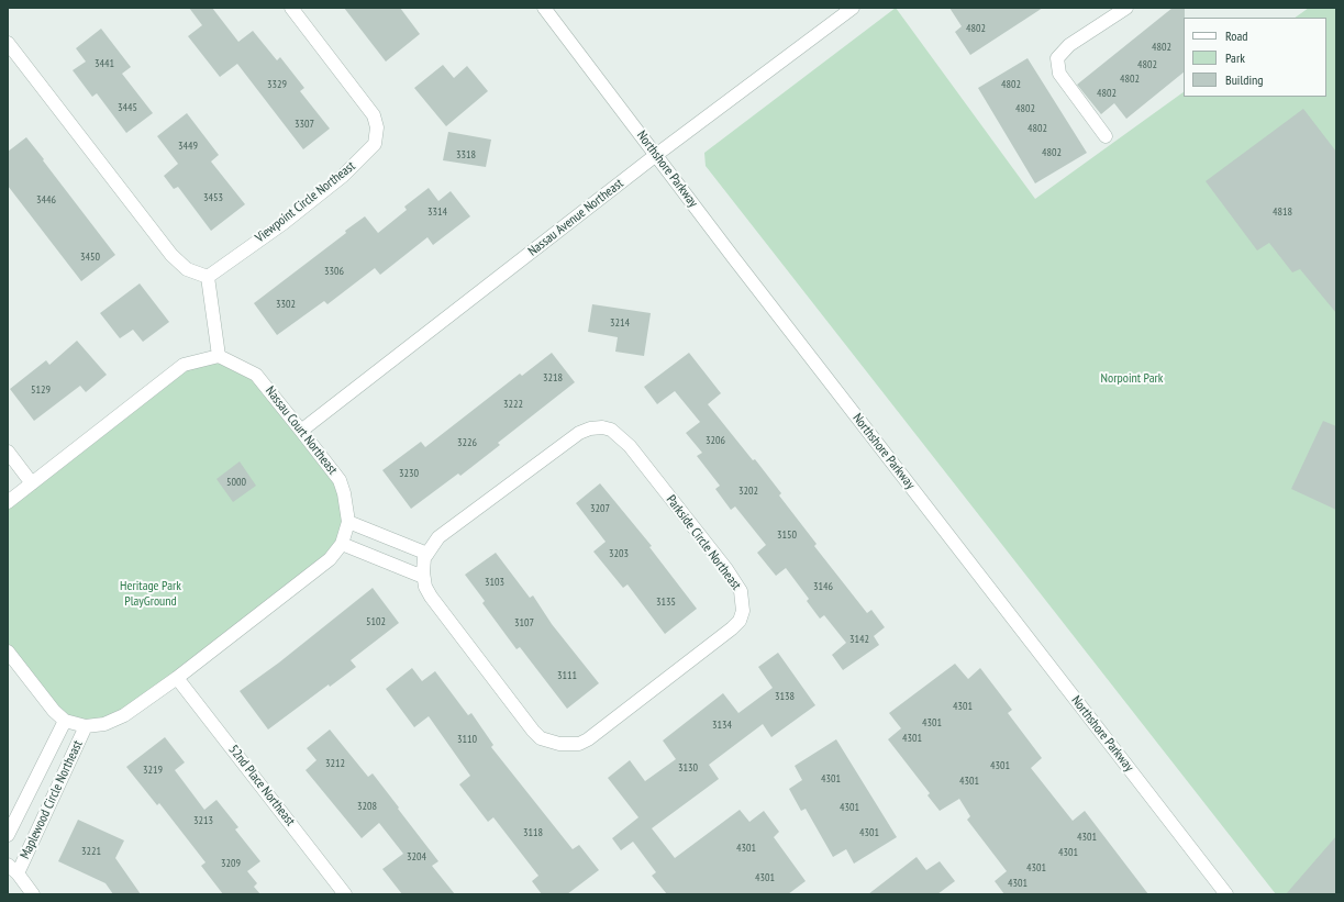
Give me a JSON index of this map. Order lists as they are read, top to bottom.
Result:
{
  "streets": {
    "street": [
      "Northshore Parkway",
      "Viewpoint Circle Northeast",
      "Nassau Avenue Northeast",
      "Nassau Court Northeast",
      "Parkside Circle Northeast",
      "52nd Place Northeast",
      "Maplewood Circle Northeast"
    ]
  },
  "crossings": [
    ["Northshore Parkway", "Nassau Avenue Northeast"],
    ["Nassau Avenue Northeast", "Nassau Court Northeast"],
    ["Nassau Court Northeast", "52nd Place Northeast"],
    ["Nassau Court Northeast", "Maplewood Circle Northeast"]
  ],
  "parks": ["Norpoint Park", "Heritage Park PlayGround"],
  "house_numbers": [
    "4802",
    "4802",
    "3441",
    "4802",
    "4802",
    "3329",
    "4802",
    "4802",
    "3445",
    "4802",
    "3307",
    "4802",
    "3449",
    "4802",
    "3318",
    "3453",
    "3446",
    "3314",
    "4818",
    "3450",
    "3306",
    "3302",
    "3214",
    "3218",
    "5129",
    "3222",
    "3206",
    "3226",
    "3230",
    "5000",
    "3202",
    "3207",
    "3150",
    "3203",
    "3103",
    "3146",
    "3135",
    "5102",
    "3107",
    "3142",
    "3111",
    "3138",
    "4301",
    "4301",
    "3134",
    "4301",
    "3110",
    "3212",
    "4301",
    "3130",
    "3219",
    "4301",
    "4301",
    "3208",
    "4301",
    "3213",
    "3118",
    "4301",
    "4301",
    "4301",
    "3221",
    "4301",
    "3204",
    "3209",
    "4301",
    "4301",
    "4301"
  ],
  "legend": ["Road", "Park", "Building"]
}
